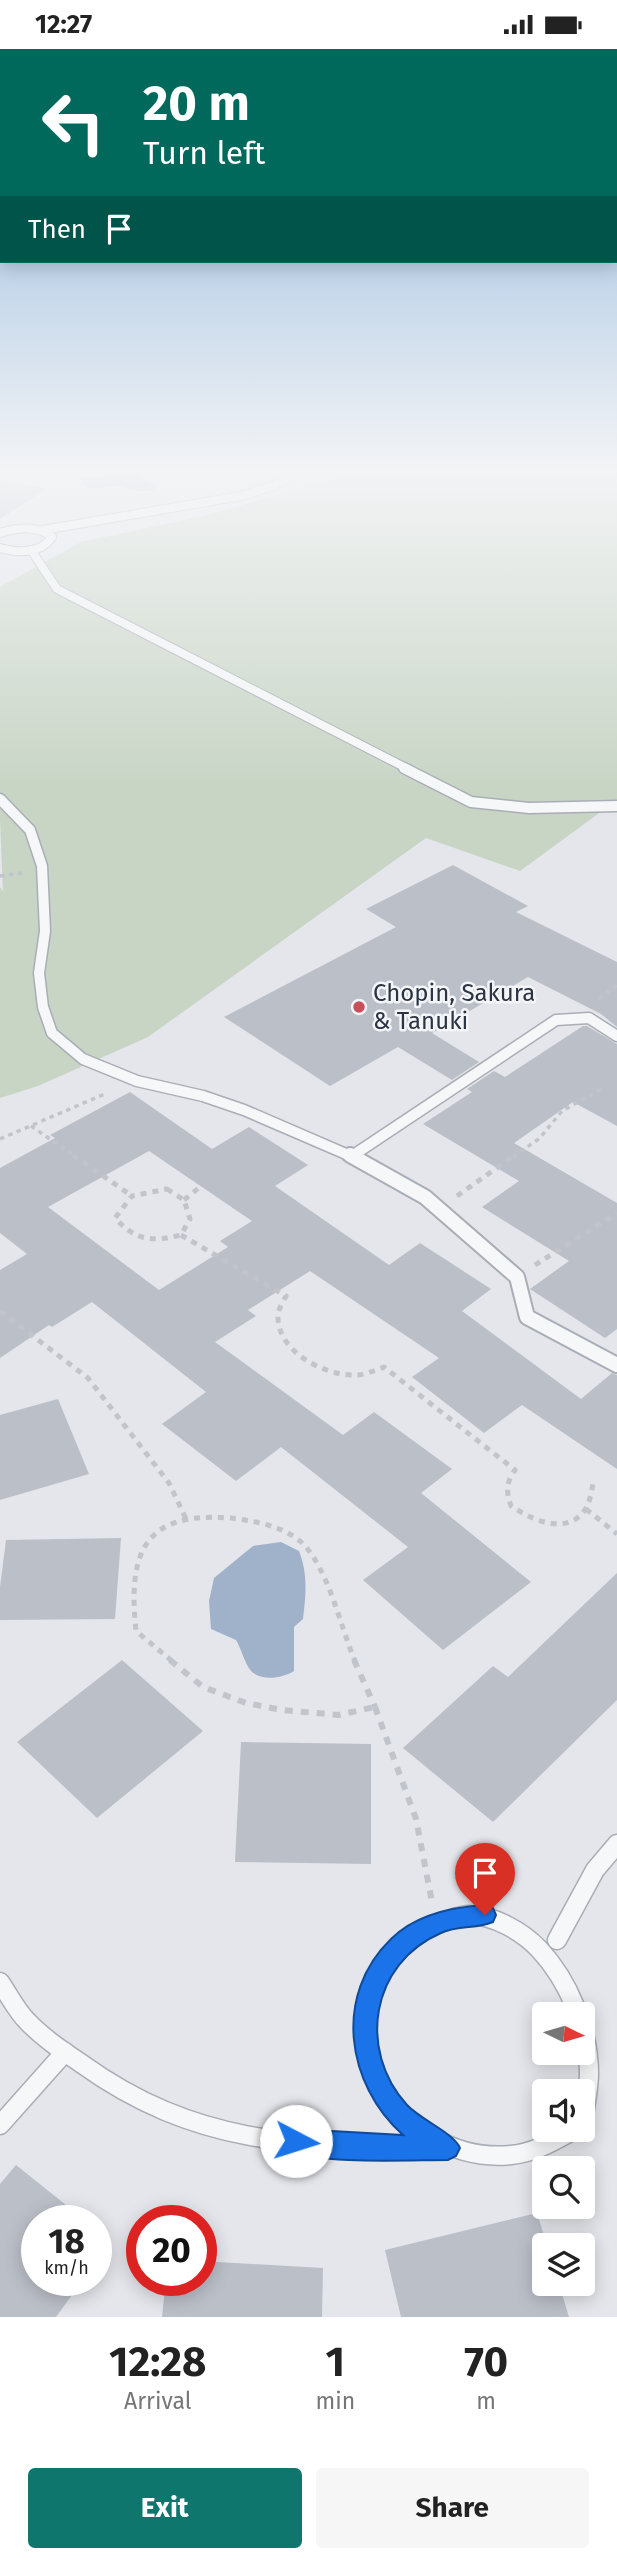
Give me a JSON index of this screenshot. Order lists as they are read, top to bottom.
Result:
{
  "places": ["Chopin, Sakura & Tanuki"],
  "north": "right",
  "page": {
    "status": "12:27",
    "turn": ["20 m", "Turn left"],
    "then": "Then",
    "speed": "18 km/h",
    "limit": "20",
    "eta": [
      "12:28",
      "Arrival",
      "1",
      "min",
      "70",
      "m"
    ],
    "buttons": ["Exit", "Share"]
  }
}
